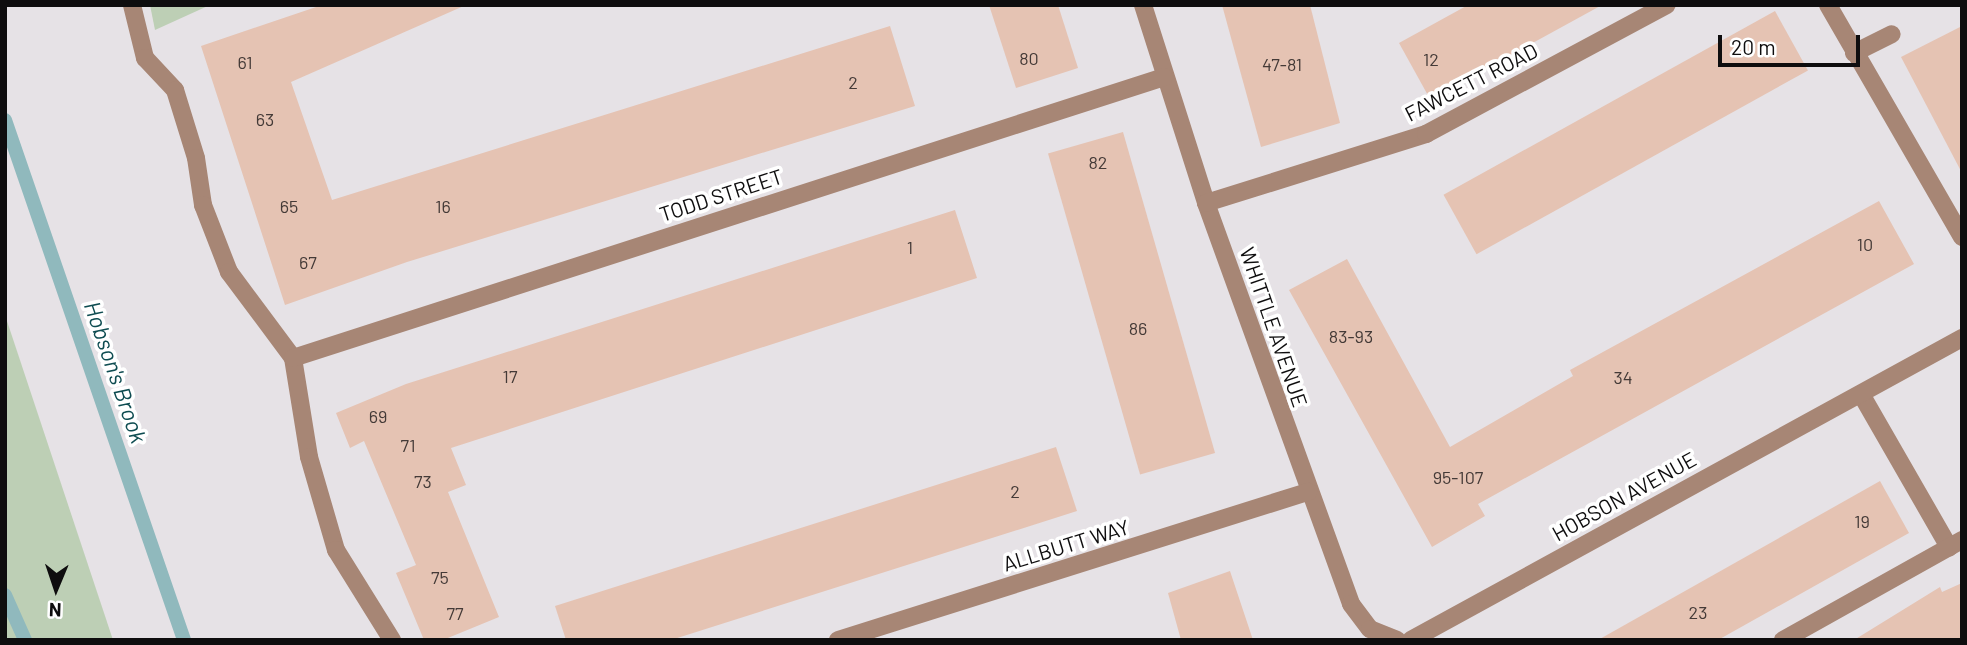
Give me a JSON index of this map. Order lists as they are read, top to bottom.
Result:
{
  "streets": {
    "street": [
      "FAWCETT ROAD",
      "TODD STREET",
      "WHITTLE AVENUE",
      "HOBSON AVENUE",
      "ALLBUTT WAY"
    ]
  },
  "crossings": [
    ["FAWCETT ROAD", "WHITTLE AVENUE"],
    ["TODD STREET", "WHITTLE AVENUE"],
    ["WHITTLE AVENUE", "ALLBUTT WAY"]
  ],
  "water": ["Hobson's Brook"],
  "house_numbers": [
    "80",
    "12",
    "61",
    "47-81",
    "2",
    "63",
    "82",
    "65",
    "16",
    "10",
    "1",
    "67",
    "86",
    "83-93",
    "17",
    "34",
    "69",
    "71",
    "95-107",
    "73",
    "2",
    "19",
    "75",
    "23",
    "77"
  ],
  "scale_bar": "20 m",
  "north": "bottom"
}
